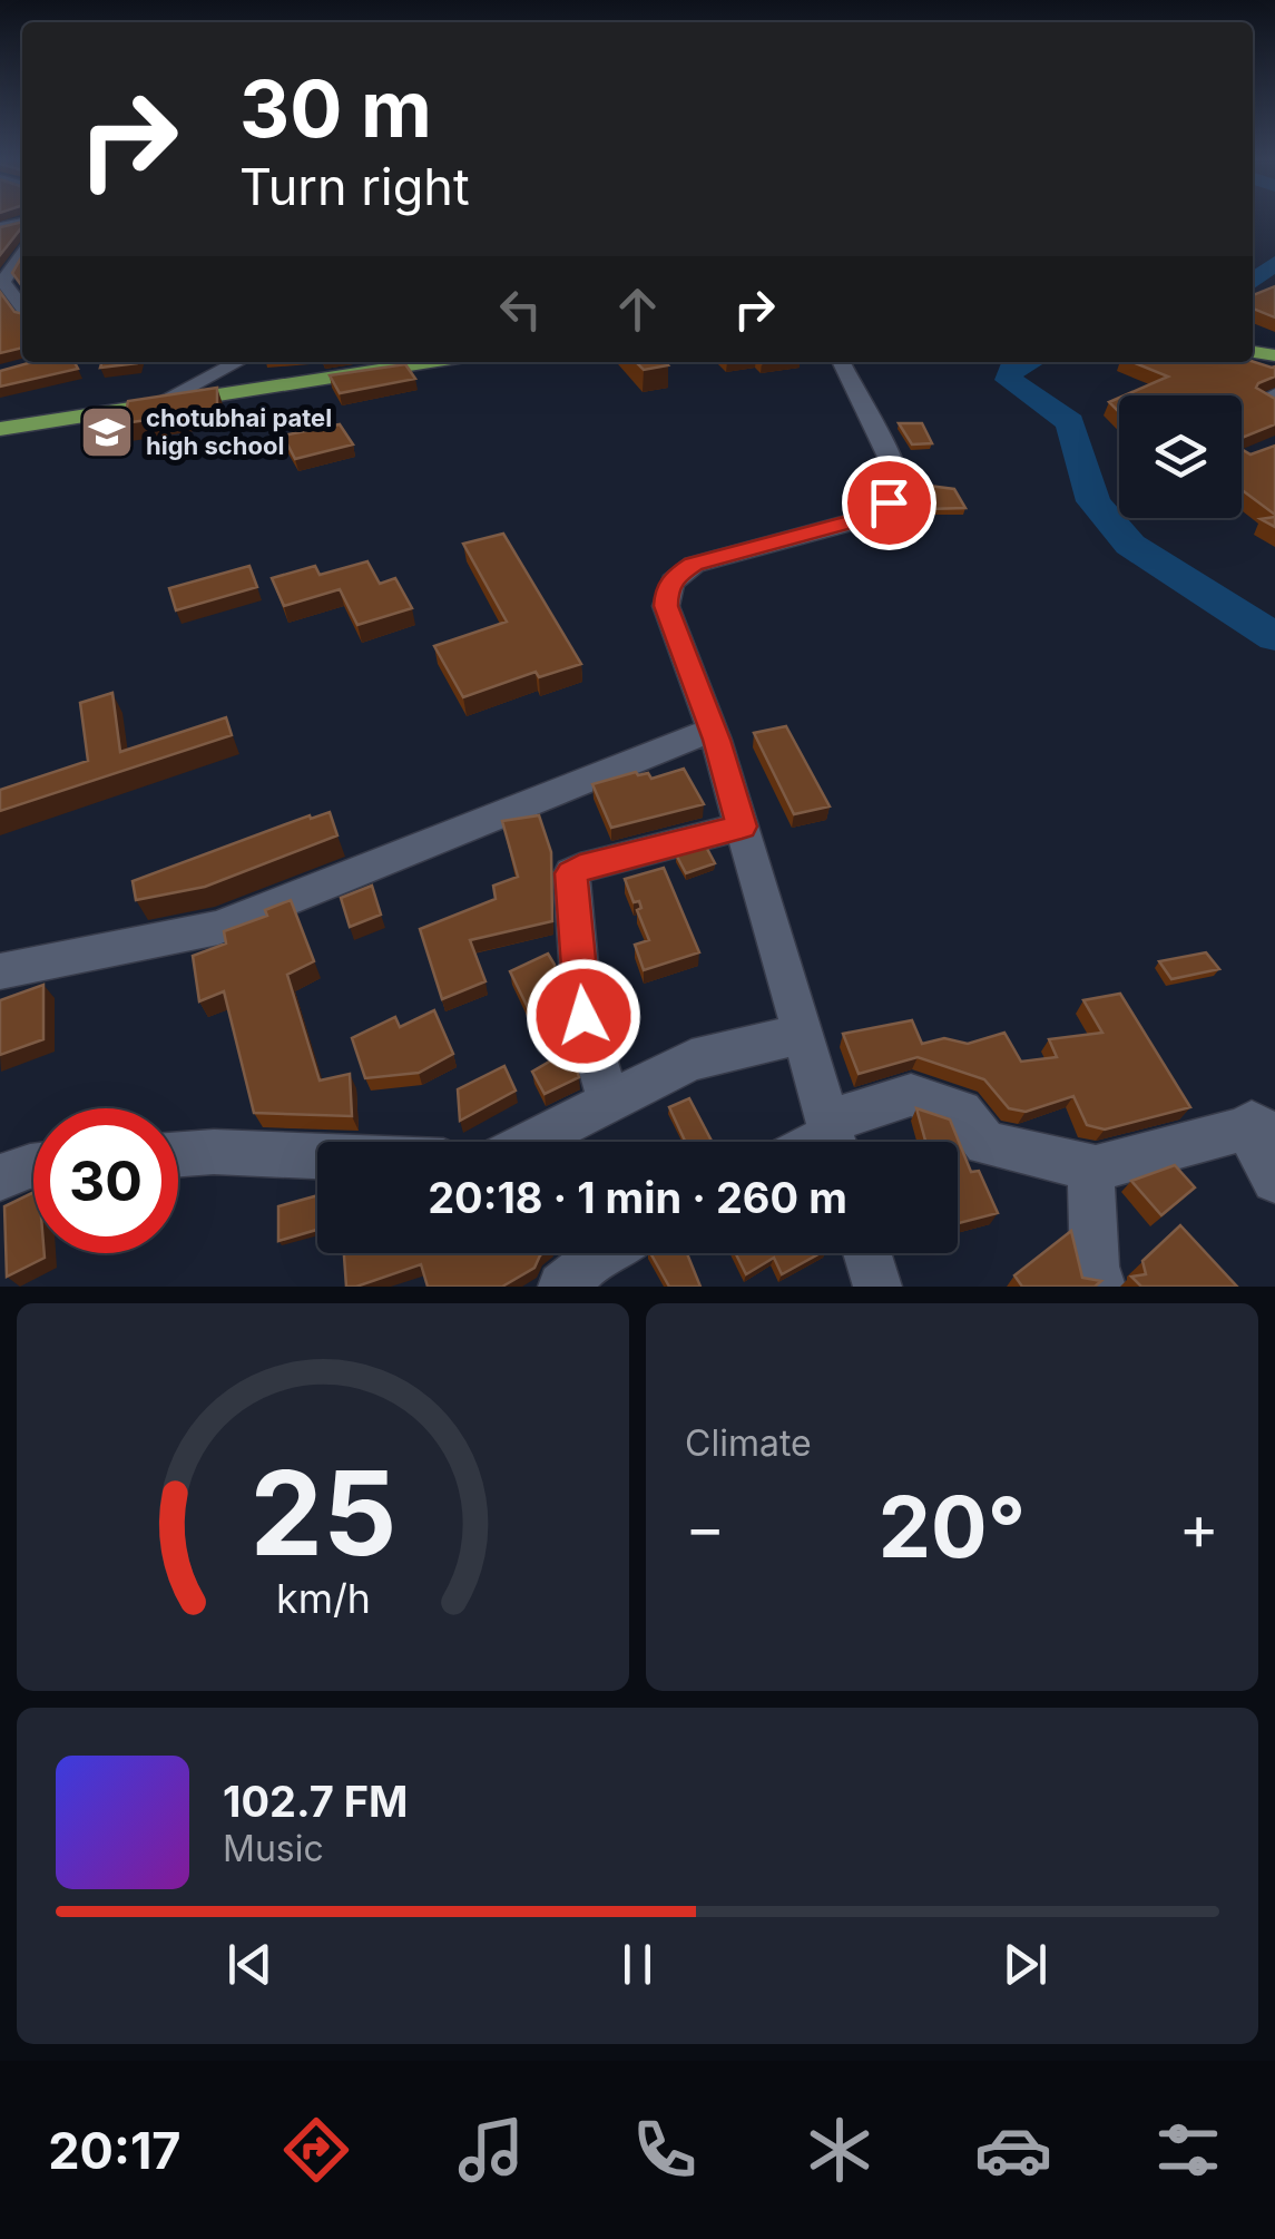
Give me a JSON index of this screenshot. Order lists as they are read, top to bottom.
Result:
{
  "places": {
    "school or university": ["chotubhai patel high school"]
  },
  "page": {
    "turn": ["30 m", "Turn right"],
    "limit": "30",
    "trip": "20:18 · 1 min · 260 m",
    "tile": "Climate",
    "heat": ["−", "20°", "+"],
    "song": ["102.7 FM", "Music"],
    "tabs": "20:17",
    "gauge": ["25", "km/h"]
  }
}
